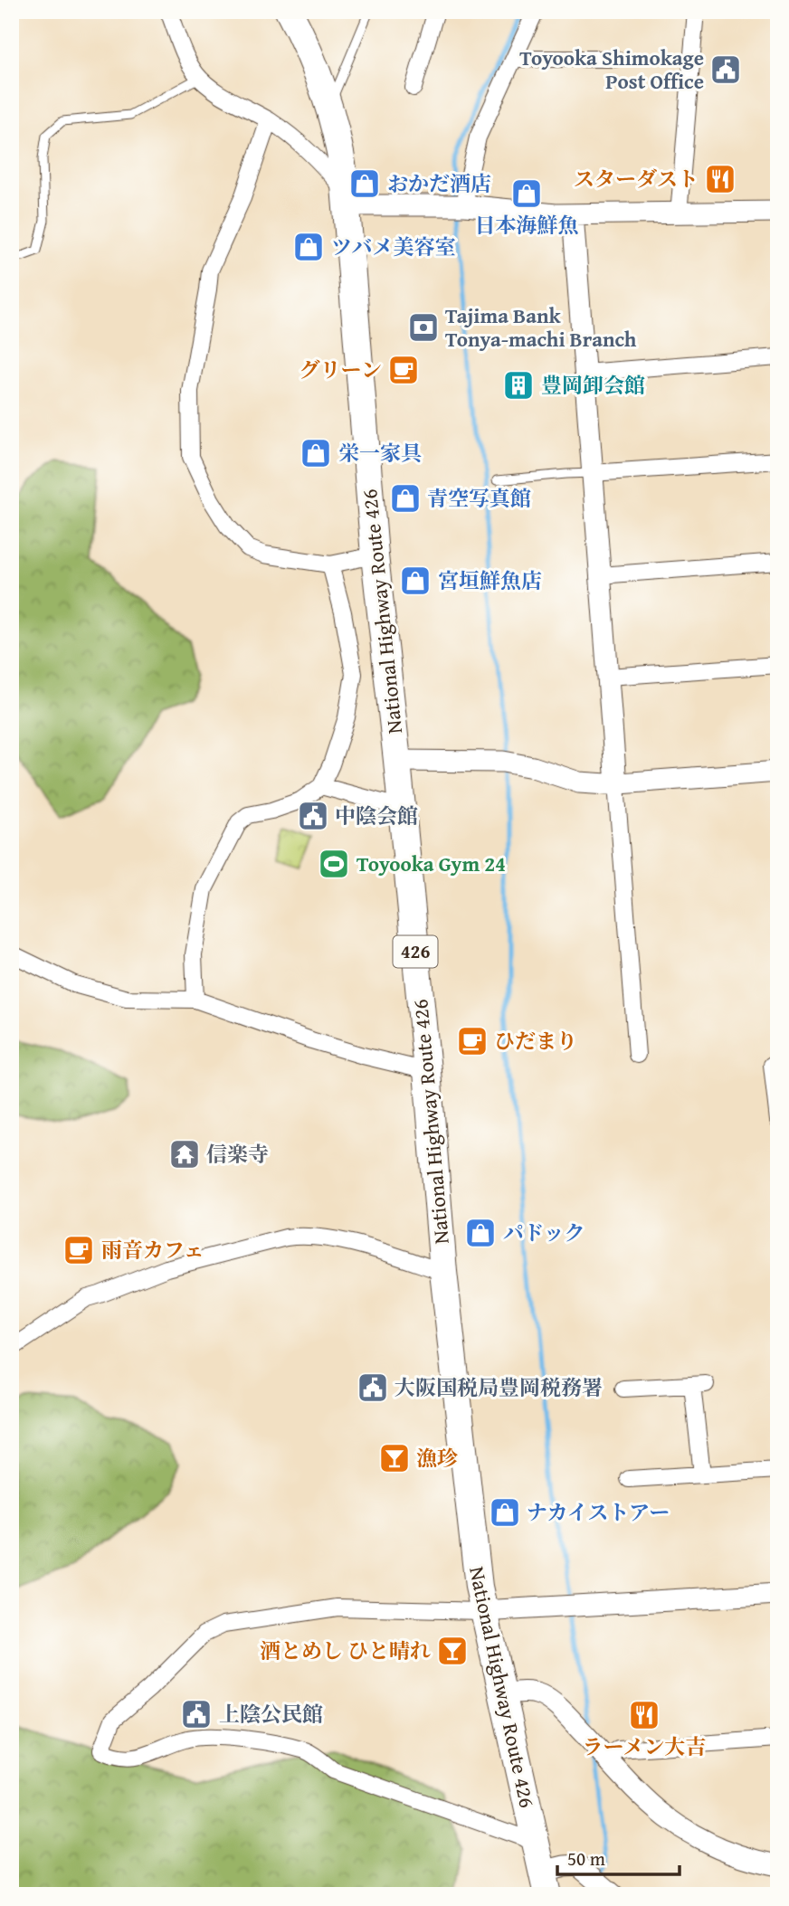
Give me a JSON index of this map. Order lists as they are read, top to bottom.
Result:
{
  "streets": {
    "highway": ["National Highway Route 426", "426"]
  },
  "places": {
    "public building": [
      "Toyooka Shimokage Post Office",
      "中陰会館",
      "大阪国税局豊岡税務署",
      "上陰公民館"
    ],
    "restaurant": ["スターダスト", "ラーメン大吉"],
    "shop": [
      "おかだ酒店",
      "日本海鮮魚",
      "ツバメ美容室",
      "栄一家具",
      "青空写真館",
      "宮垣鮮魚店",
      "パドック",
      "ナカイストアー"
    ],
    "bank": ["Tajima Bank Tonya-machi Branch"],
    "cafe": ["グリーン", "ひだまり", "雨音カフェ"],
    "building": ["豊岡卸会館"],
    "sports": ["Toyooka Gym 24"],
    "temple": ["信楽寺"],
    "bar": ["漁珍", "酒とめし ひと晴れ"]
  },
  "scale_bar": "50 m"
}
